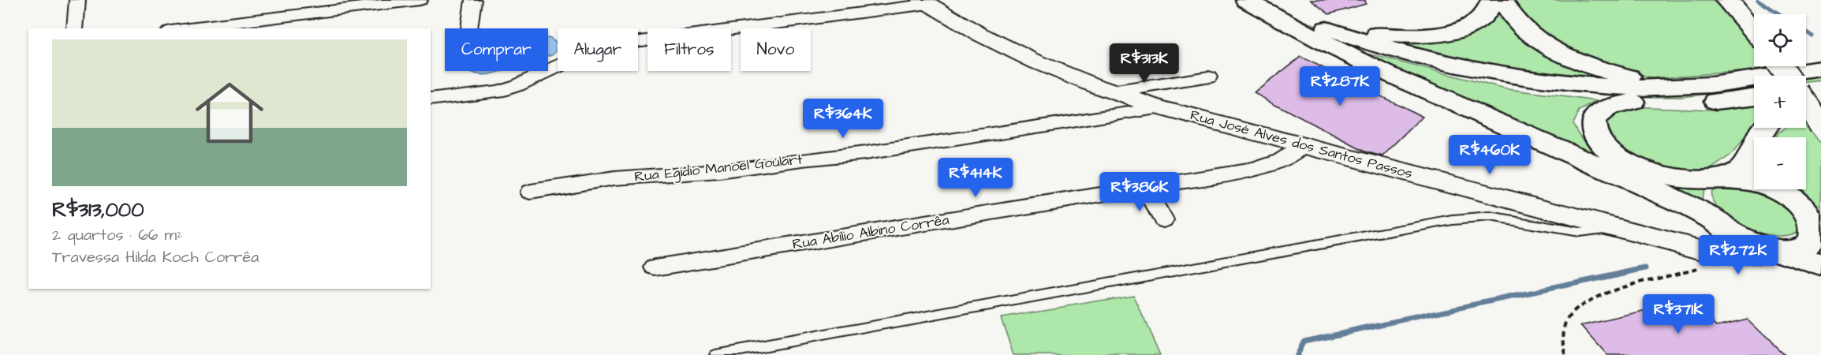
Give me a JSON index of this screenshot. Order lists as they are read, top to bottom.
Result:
{
  "streets": {
    "street": ["Rua José Alves dos Santos Passos", "Rua Egídio Manoel Goulart", "Rua Abílio Albino Corrêa"]
  },
  "crossings": [
    ["Rua José Alves dos Santos Passos", "Rua Egídio Manoel Goulart"],
    ["Rua José Alves dos Santos Passos", "Rua Abílio Albino Corrêa"]
  ],
  "page": {
    "map_buttons": ["+", "−"],
    "chip": [
      "Comprar",
      "Alugar",
      "Filtros",
      "Novo"
    ],
    "list": [
      {
        "name": "R$313,000",
        "note": "2 quartos · 66 m² · Travessa Hilda Koch Corrêa"
      }
    ],
    "price": [
      "R$313K",
      "R$287K",
      "R$364K",
      "R$460K",
      "R$414K",
      "R$386K",
      "R$272K",
      "R$371K"
    ]
  }
}
